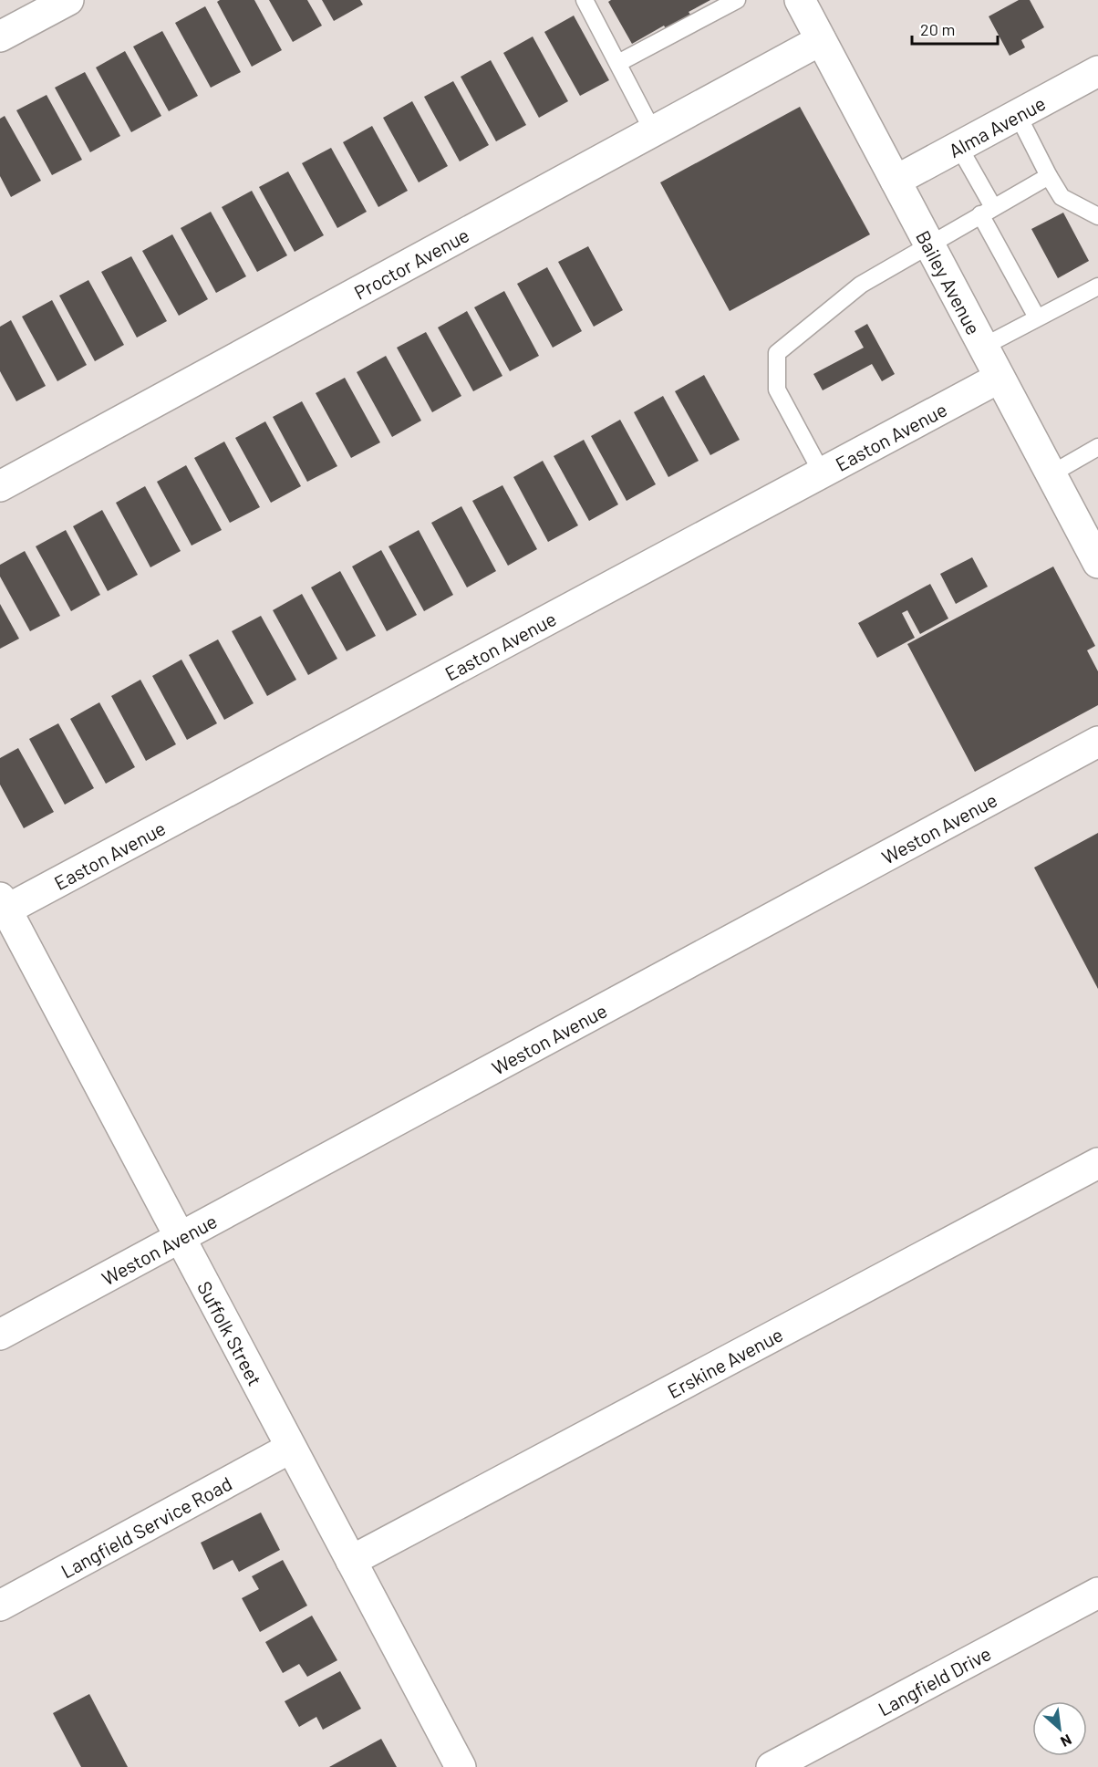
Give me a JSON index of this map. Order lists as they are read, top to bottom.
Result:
{
  "streets": {
    "street": [
      "Alma Avenue",
      "Proctor Avenue",
      "Bailey Avenue",
      "Easton Avenue",
      "Weston Avenue",
      "Suffolk Street",
      "Erskine Avenue",
      "Langfield Service Road",
      "Langfield Drive"
    ]
  },
  "crossings": [
    ["Alma Avenue", "Bailey Avenue"],
    ["Proctor Avenue", "Bailey Avenue"],
    ["Bailey Avenue", "Easton Avenue"],
    ["Easton Avenue", "Suffolk Street"],
    ["Weston Avenue", "Suffolk Street"],
    ["Suffolk Street", "Erskine Avenue"],
    ["Suffolk Street", "Langfield Service Road"]
  ],
  "scale_bar": "20 m",
  "north": "bottom right"
}
